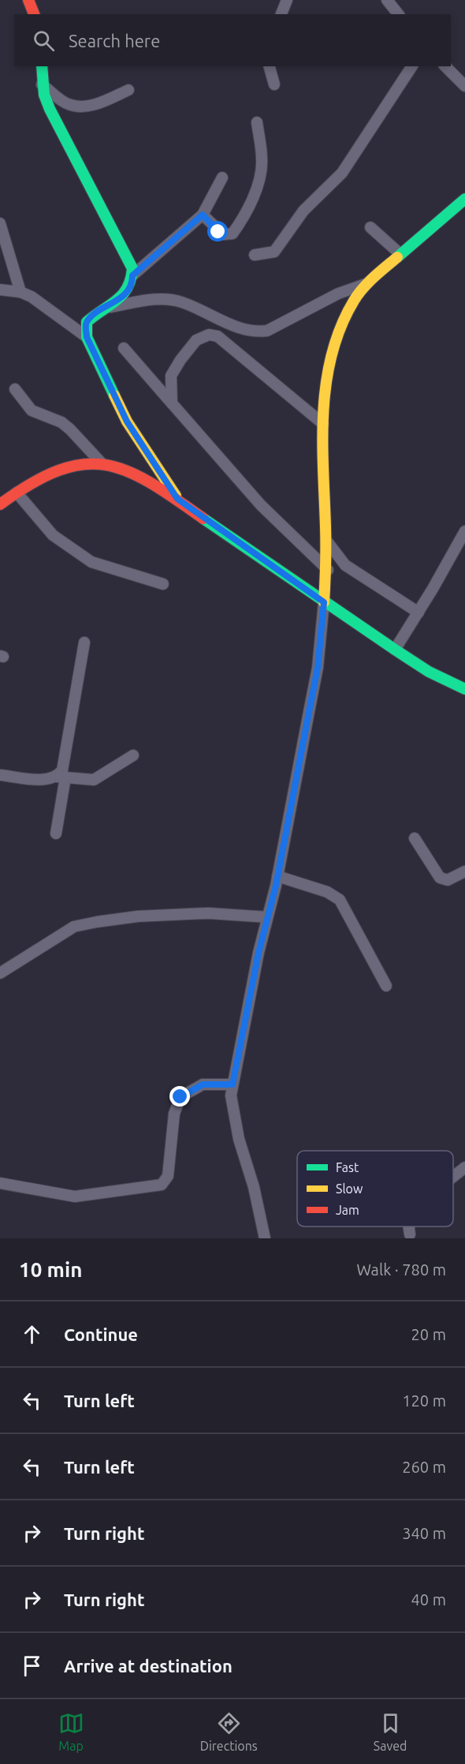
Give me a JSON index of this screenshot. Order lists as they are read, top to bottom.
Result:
{
  "legend": ["Fast", "Slow", "Jam"],
  "page": {
    "search": "Search here",
    "heading": ["10 min", "Walk · 780 m"],
    "list": [
      ["Continue", "20 m"],
      ["Turn left", "120 m"],
      ["Turn left", "260 m"],
      ["Turn right", "340 m"],
      ["Turn right", "40 m"],
      "Arrive at destination"
    ],
    "nav": ["Map", "Directions", "Saved"]
  }
}
